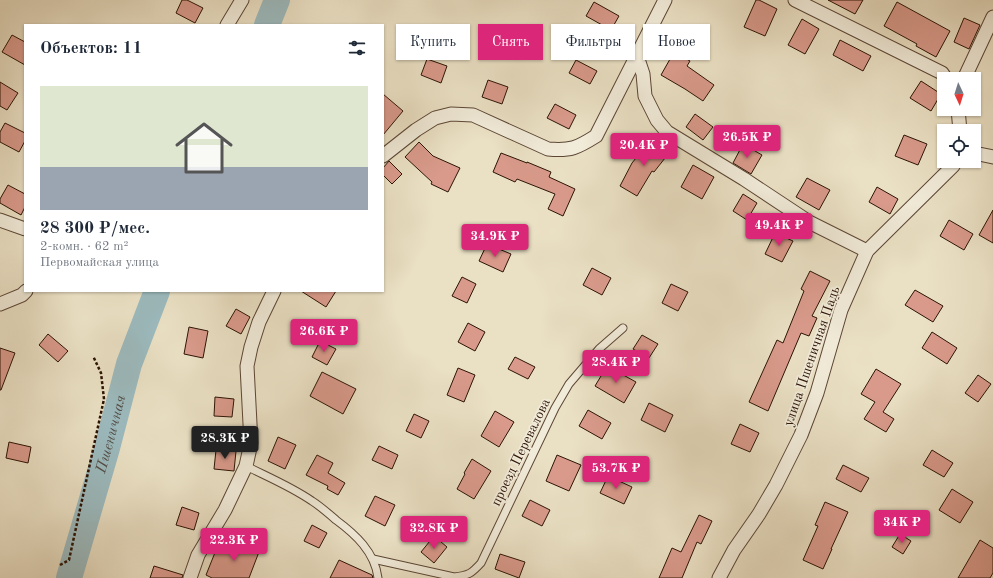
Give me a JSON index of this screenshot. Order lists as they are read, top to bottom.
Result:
{
  "streets": {
    "street": ["улица Пшеничная Падь"],
    "lane": ["проезд Перевалова"]
  },
  "water": ["Пшеничная"],
  "north": "bottom",
  "page": {
    "chip": [
      "Купить",
      "Снять",
      "Фильтры",
      "Новое"
    ],
    "heading": "Объектов: 11",
    "list": [
      {
        "name": "28 300 ₽/мес.",
        "note": "2-комн. · 62 m² · Первомайская улица"
      }
    ],
    "price": [
      "26.5K ₽",
      "20.4K ₽",
      "49.4K ₽",
      "34.9K ₽",
      "26.6K ₽",
      "28.4K ₽",
      "28.3K ₽",
      "53.7K ₽",
      "34K ₽",
      "32.8K ₽",
      "22.3K ₽"
    ]
  }
}
